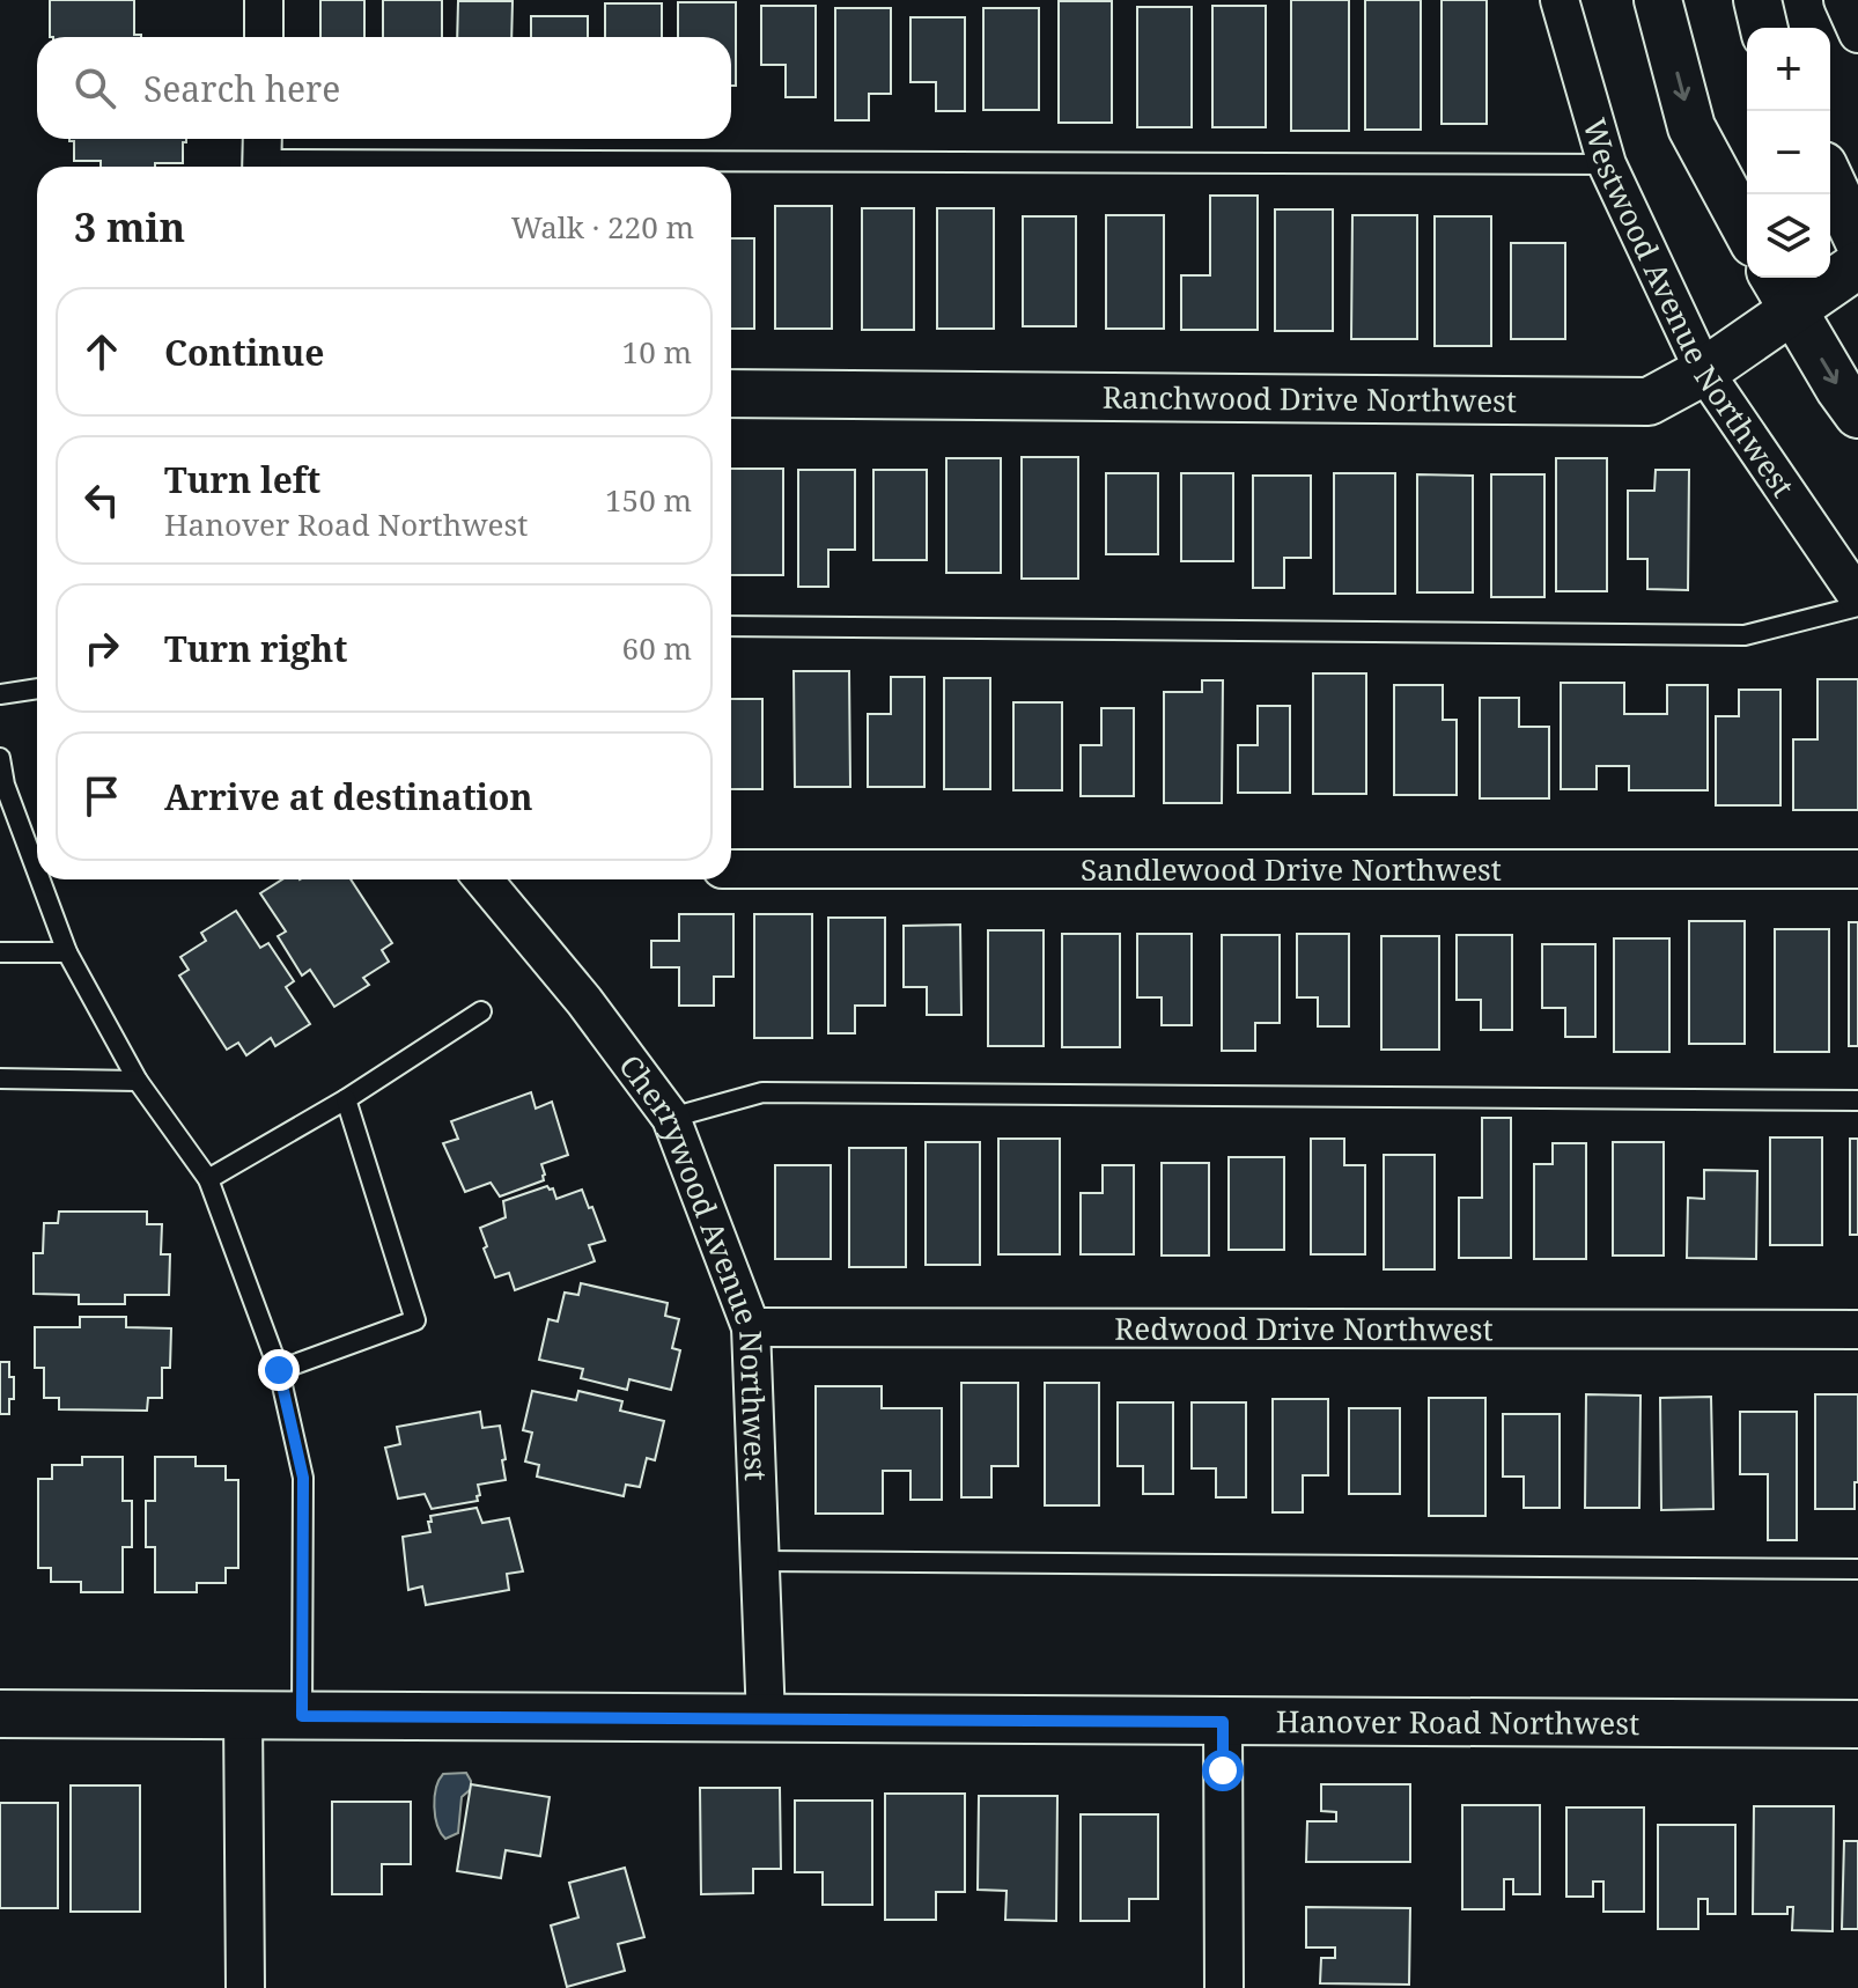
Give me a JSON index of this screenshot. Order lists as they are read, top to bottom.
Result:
{
  "streets": {
    "street": [
      "Westwood Avenue Northwest",
      "Ranchwood Drive Northwest",
      "Sandlewood Drive Northwest",
      "Cherrywood Avenue Northwest",
      "Redwood Drive Northwest",
      "Hanover Road Northwest"
    ]
  },
  "crossings": [
    ["Westwood Avenue Northwest", "Ranchwood Drive Northwest"],
    ["Cherrywood Avenue Northwest", "Redwood Drive Northwest"],
    ["Cherrywood Avenue Northwest", "Hanover Road Northwest"]
  ],
  "page": {
    "map_buttons": ["+", "−"],
    "search": "Search here",
    "heading": ["3 min", "Walk · 220 m"],
    "list": [
      ["Continue", "10 m"],
      ["Turn left", "Hanover Road Northwest", "150 m"],
      ["Turn right", "60 m"],
      "Arrive at destination"
    ]
  }
}
